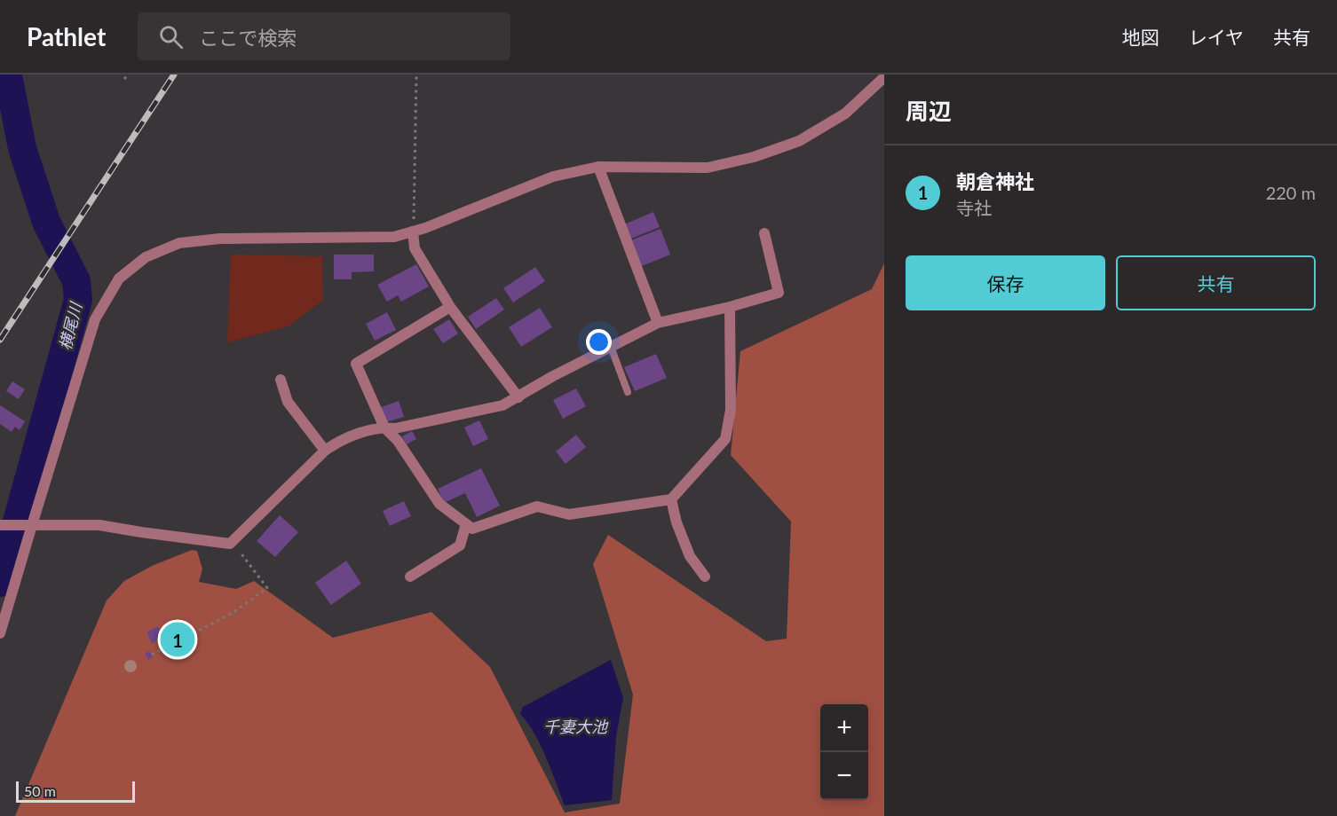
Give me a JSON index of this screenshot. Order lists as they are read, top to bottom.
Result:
{
  "water": ["横尾川", "千妻大池"],
  "scale_bar": "50 m",
  "page": {
    "header": "Pathlet",
    "search": "ここで検索",
    "nav": ["地図", "レイヤ", "共有"],
    "heading": "周辺",
    "list": [
      {
        "mark": "1",
        "name": "朝倉神社",
        "note": "寺社",
        "value": "220 m"
      }
    ],
    "buttons": ["保存", "共有"],
    "pins": "1",
    "map_buttons": ["+", "−"],
    "scale": "50 m"
  }
}
